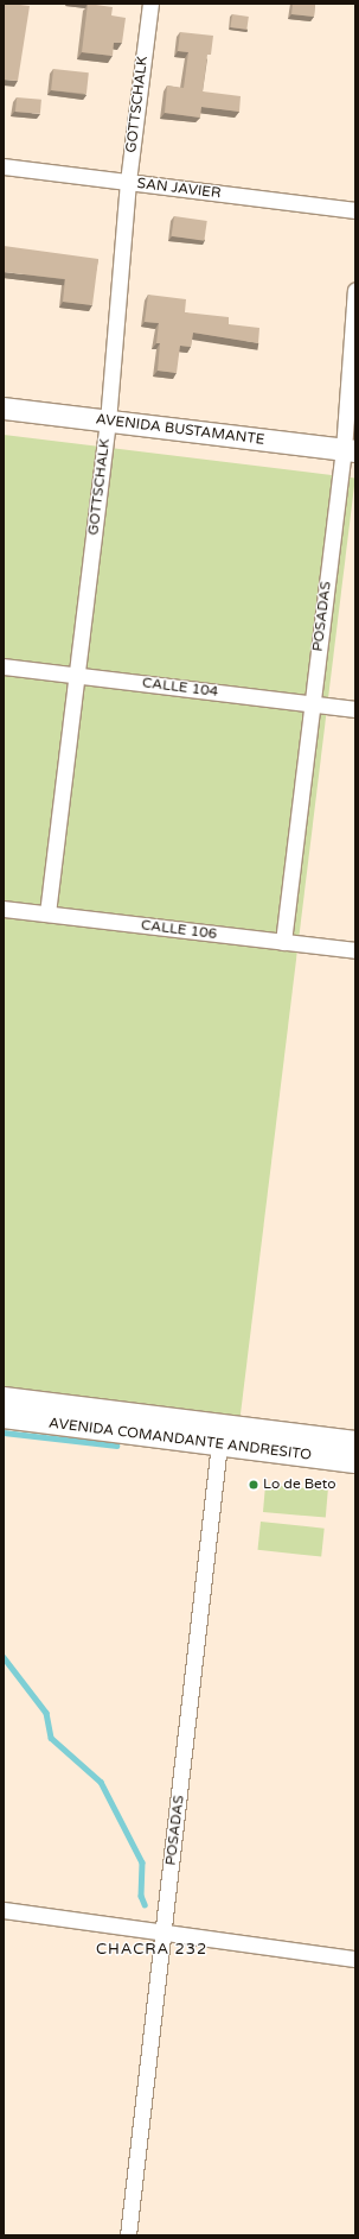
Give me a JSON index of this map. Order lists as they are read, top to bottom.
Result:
{
  "streets": {
    "main road": ["AVENIDA BUSTAMANTE", "AVENIDA COMANDANTE ANDRESITO"],
    "street": [
      "GOTTSCHALK",
      "SAN JAVIER",
      "POSADAS",
      "CALLE 104",
      "CALLE 106"
    ]
  },
  "crossings": [
    ["GOTTSCHALK", "SAN JAVIER"],
    ["GOTTSCHALK", "AVENIDA BUSTAMANTE"],
    ["GOTTSCHALK", "CALLE 104"],
    ["GOTTSCHALK", "CALLE 106"],
    ["AVENIDA BUSTAMANTE", "POSADAS"],
    ["POSADAS", "CALLE 104"],
    ["POSADAS", "CALLE 106"],
    ["POSADAS", "AVENIDA COMANDANTE ANDRESITO"]
  ],
  "districts": ["CHACRA 232"],
  "places": ["Lo de Beto"]
}
